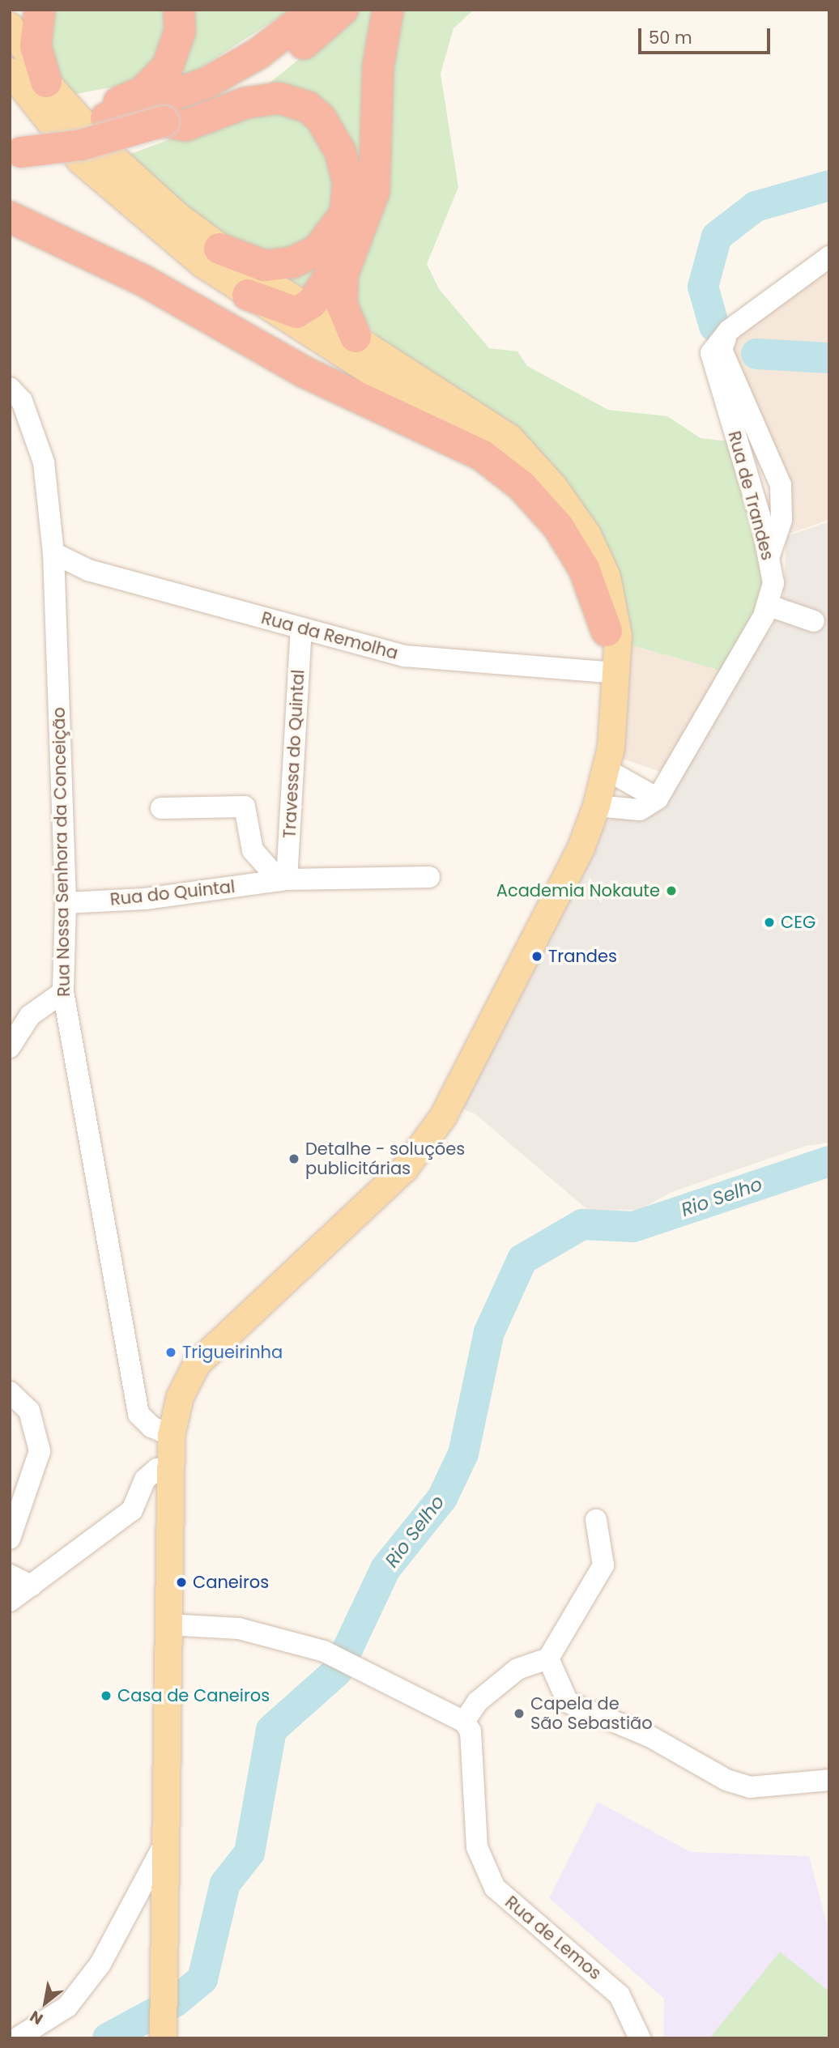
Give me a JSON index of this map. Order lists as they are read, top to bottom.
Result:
{
  "streets": {
    "street": [
      "Rua de Trandes",
      "Rua da Remolha",
      "Travessa do Quintal",
      "Rua Nossa Senhora da Conceição",
      "Rua do Quintal",
      "Rua de Lemos"
    ]
  },
  "crossings": [
    ["Rua da Remolha", "Travessa do Quintal"],
    ["Rua da Remolha", "Rua Nossa Senhora da Conceição"],
    ["Travessa do Quintal", "Rua do Quintal"],
    ["Rua Nossa Senhora da Conceição", "Rua do Quintal"]
  ],
  "water": ["Rio Selho"],
  "places": [
    "Academia Nokaute",
    "CEG",
    "Trandes",
    "Detalhe - soluções publicitárias",
    "Trigueirinha",
    "Caneiros",
    "Casa de Caneiros",
    "Capela de São Sebastião"
  ],
  "scale_bar": "50 m",
  "north": "bottom left"
}
